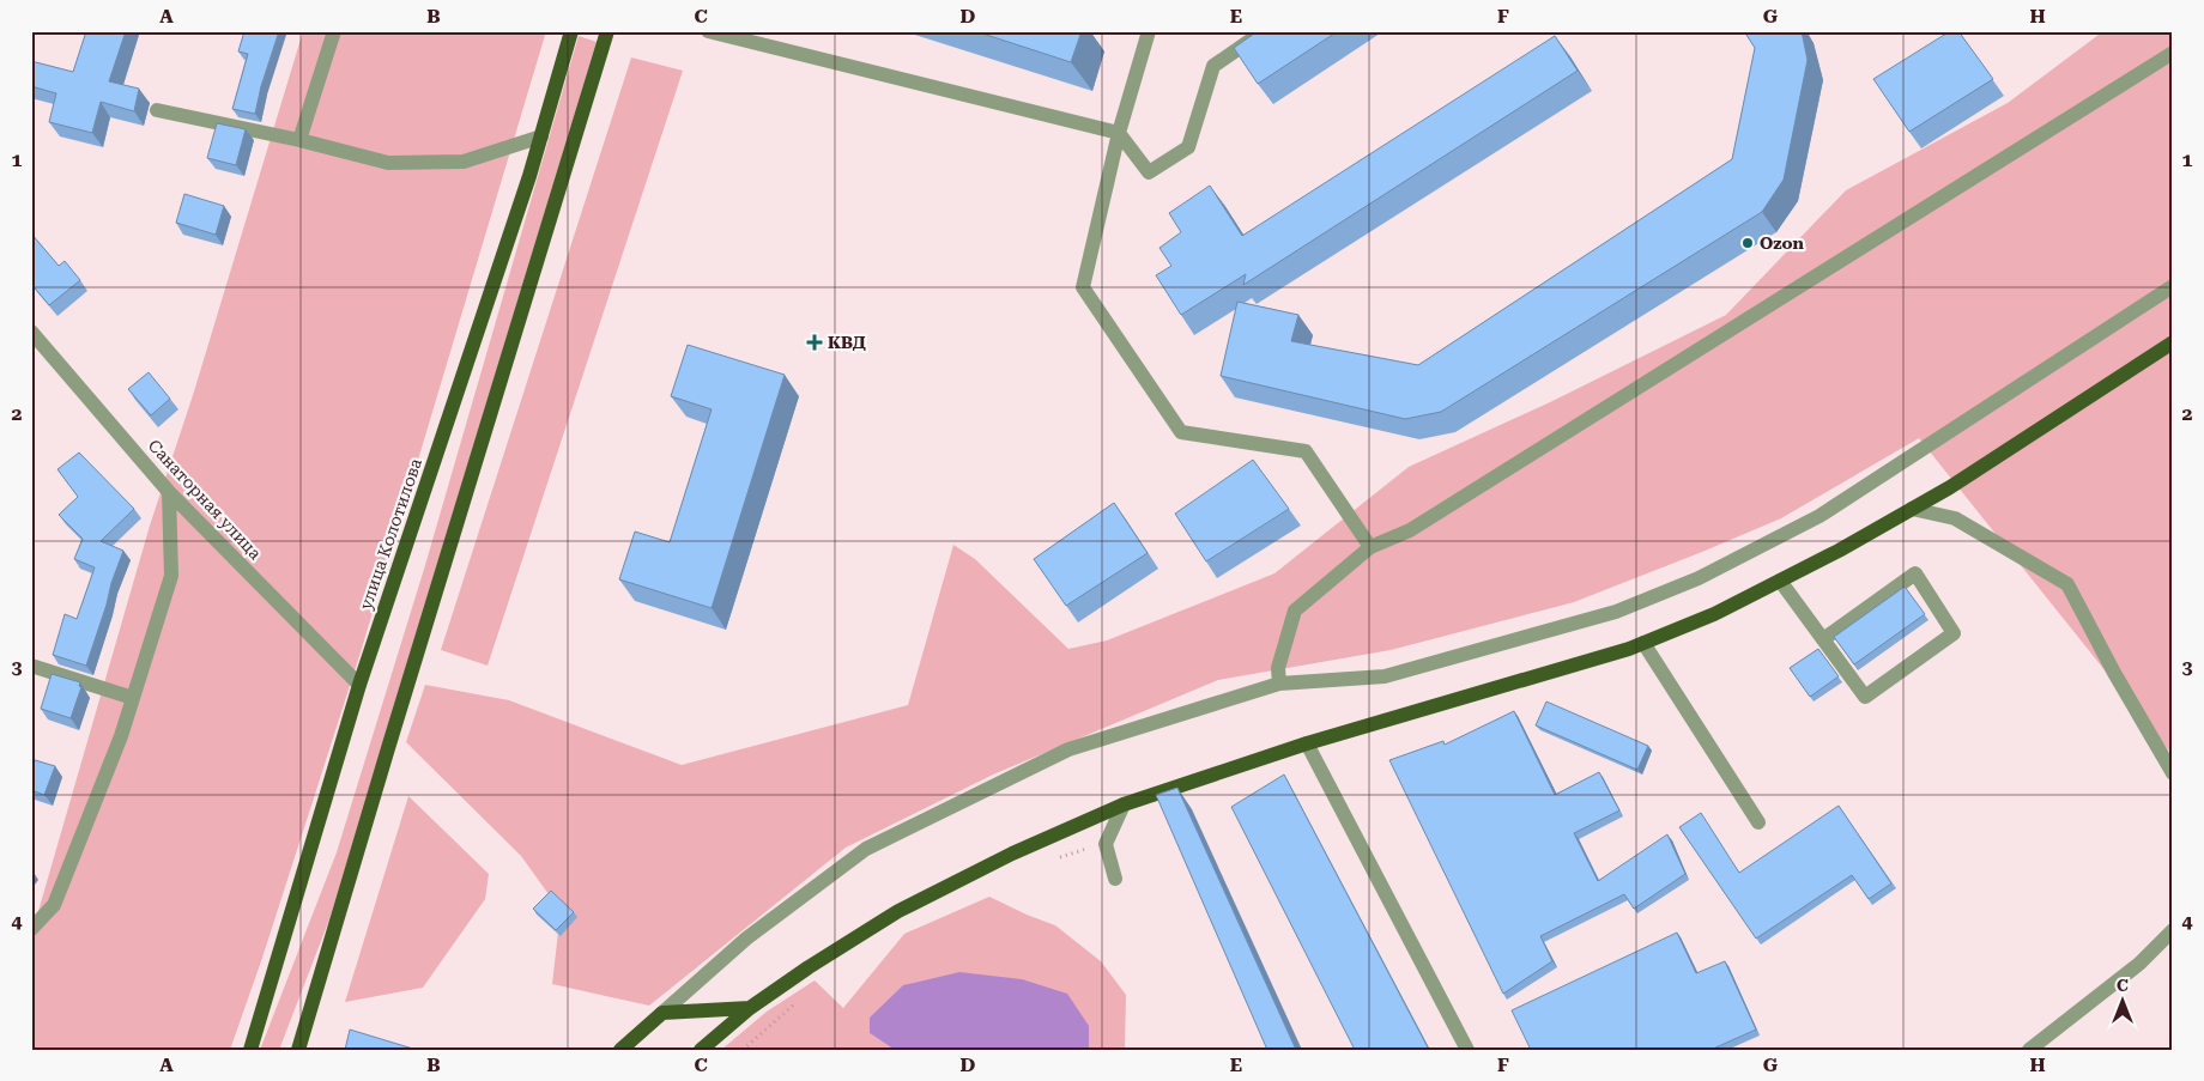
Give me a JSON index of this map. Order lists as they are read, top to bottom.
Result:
{
  "streets": {
    "main road": ["улица Колотилова"],
    "street": ["Санаторная улица"]
  },
  "crossings": [
    ["Санаторная улица", "улица Колотилова"]
  ],
  "places": {
    "other": ["Ozon"],
    "health": ["КВД"]
  },
  "north": "top",
  "grid": {
    "columns": [
      "A",
      "B",
      "C",
      "D",
      "E",
      "F",
      "G",
      "H"
    ],
    "rows": [
      "1",
      "2",
      "3",
      "4"
    ]
  }
}
